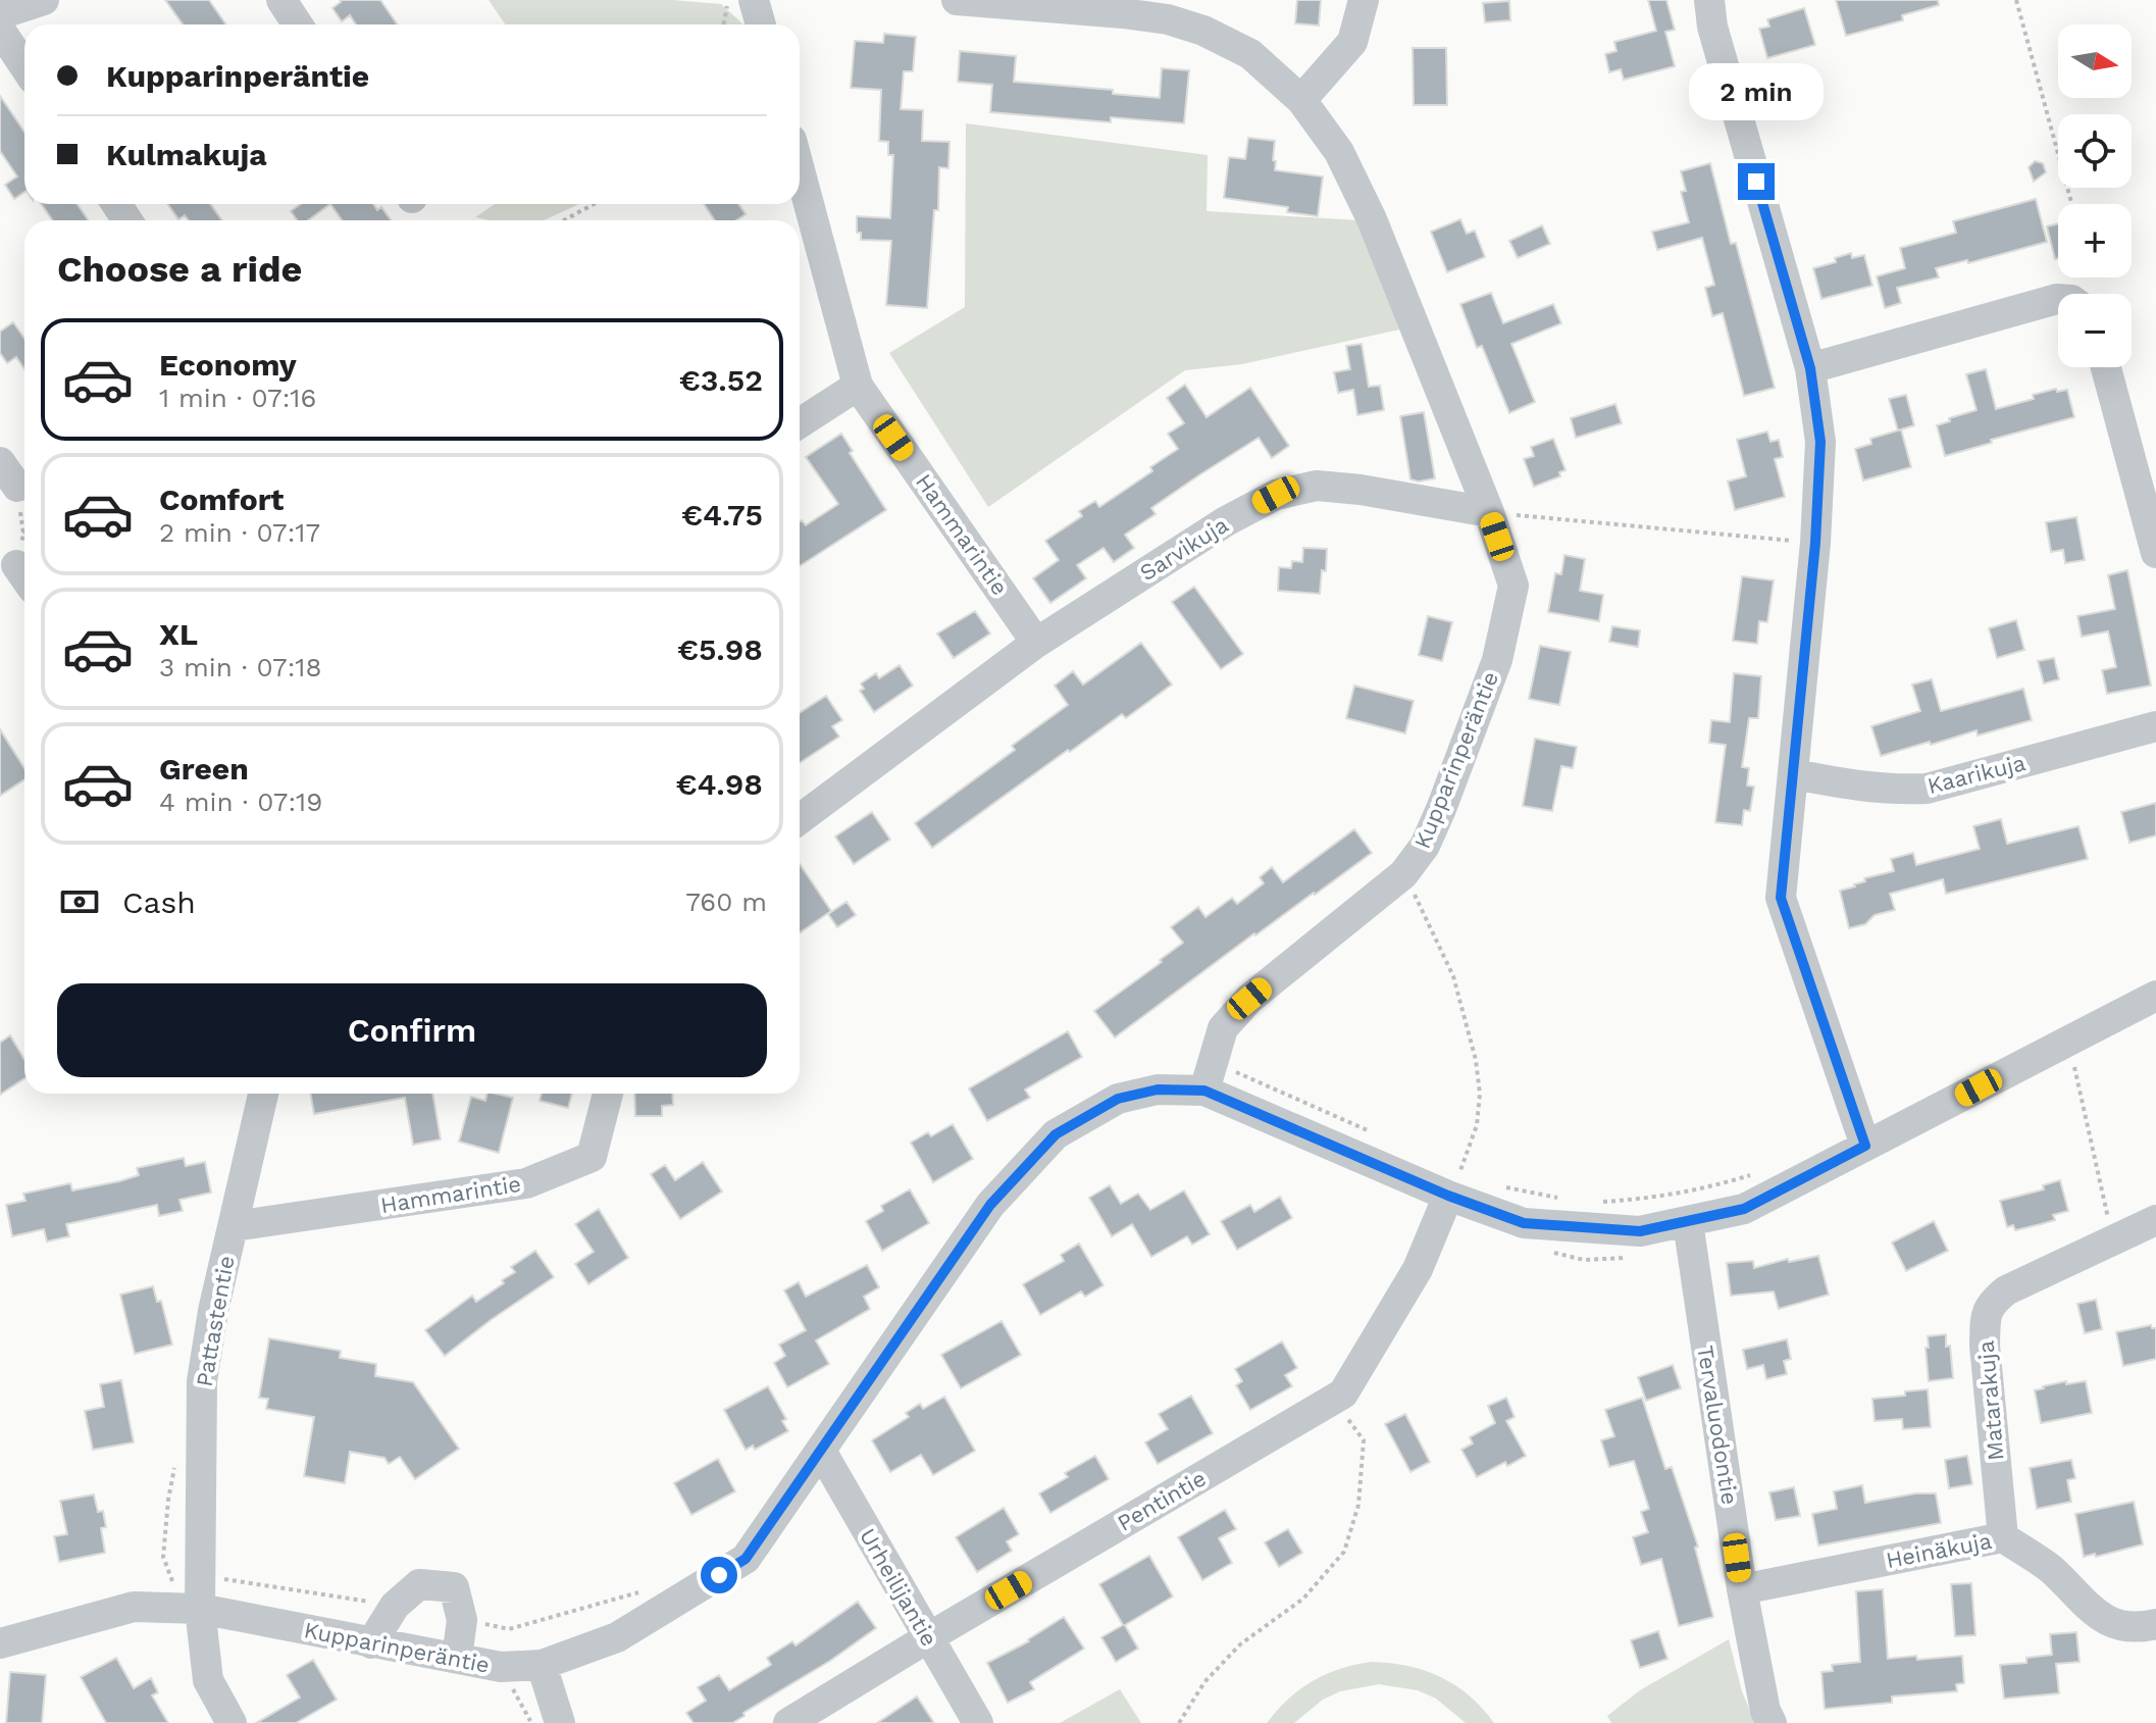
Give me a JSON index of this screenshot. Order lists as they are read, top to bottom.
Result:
{
  "streets": {
    "street": [
      "Hammarintie",
      "Sarvikuja",
      "Kupparinperäntie",
      "Kaarikuja",
      "Pattastentie",
      "Matarakuja",
      "Tervaluodontie",
      "Pentintie",
      "Heinäkuja",
      "Urheilijantie"
    ]
  },
  "crossings": [
    ["Hammarintie", "Sarvikuja"],
    ["Hammarintie", "Pattastentie"],
    ["Sarvikuja", "Kupparinperäntie"],
    ["Kupparinperäntie", "Pattastentie"],
    ["Kupparinperäntie", "Urheilijantie"],
    ["Matarakuja", "Heinäkuja"],
    ["Tervaluodontie", "Heinäkuja"],
    ["Pentintie", "Urheilijantie"]
  ],
  "north": "right",
  "page": {
    "map_buttons": ["+", "−"],
    "banner": ["Kupparinperäntie", "Kulmakuja"],
    "bubble": "2 min",
    "heading": "Choose a ride",
    "list": [
      {
        "name": "Economy",
        "note": "1 min · 07:16",
        "value": "€3.52"
      },
      {
        "name": "Comfort",
        "note": "2 min · 07:17",
        "value": "€4.75"
      },
      {
        "name": "XL",
        "note": "3 min · 07:18",
        "value": "€5.98"
      },
      {
        "name": "Green",
        "note": "4 min · 07:19",
        "value": "€4.98"
      }
    ],
    "pay": ["Cash", "760 m"],
    "buttons": "Confirm"
  }
}
